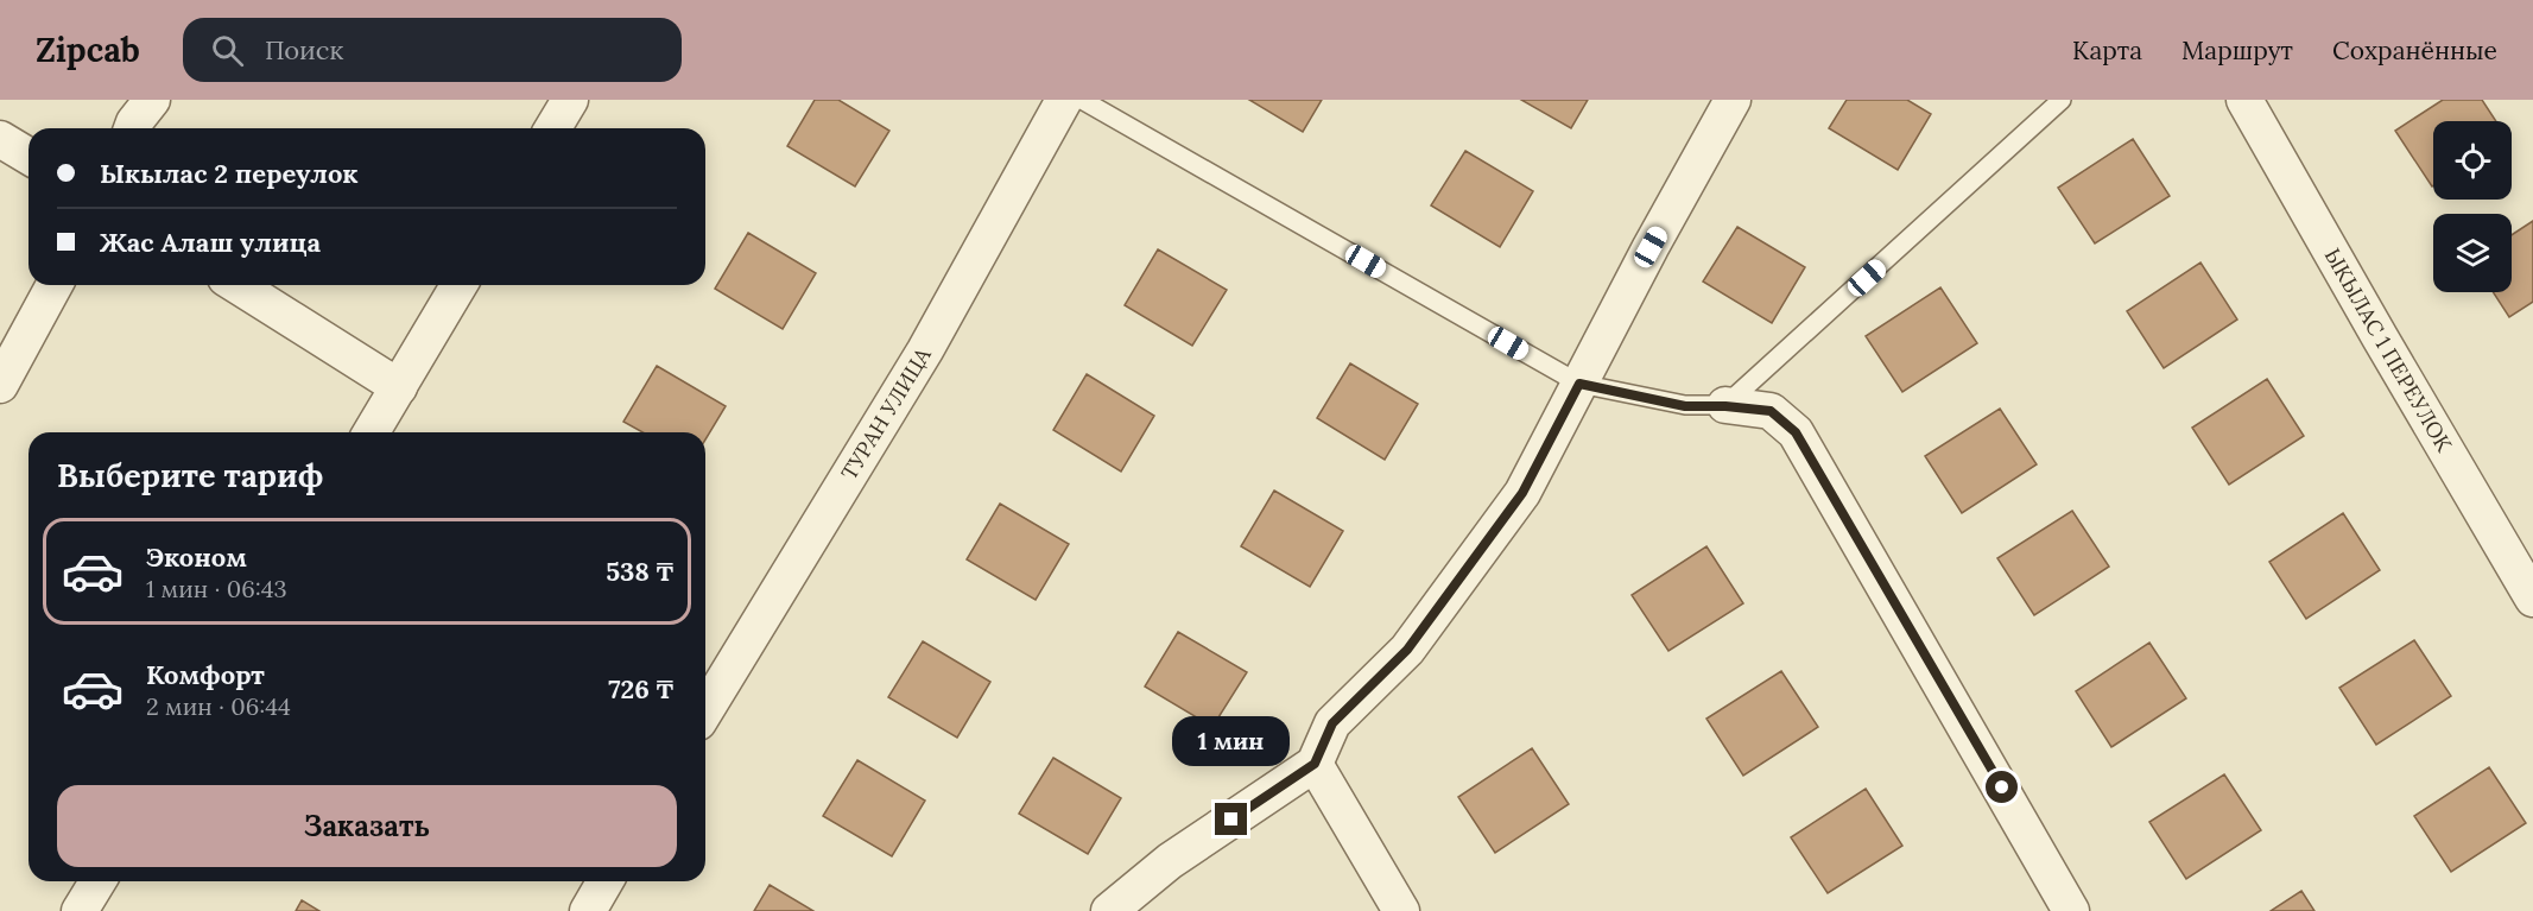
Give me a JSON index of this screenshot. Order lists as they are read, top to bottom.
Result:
{
  "streets": {
    "street": ["ЫКЫЛАС 1 ПЕРЕУЛОК", "ТУРАН УЛИЦА"]
  },
  "page": {
    "header": "Zipcab",
    "search": "Поиск",
    "nav": ["Карта", "Маршрут", "Сохранённые"],
    "banner": ["Ыкылас 2 переулок", "Жас Алаш улица"],
    "heading": "Выберите тариф",
    "list": [
      {
        "name": "Эконом",
        "note": "1 мин · 06:43",
        "value": "538 ₸"
      },
      {
        "name": "Комфорт",
        "note": "2 мин · 06:44",
        "value": "726 ₸"
      }
    ],
    "bubble": "1 мин",
    "buttons": "Заказать"
  }
}
